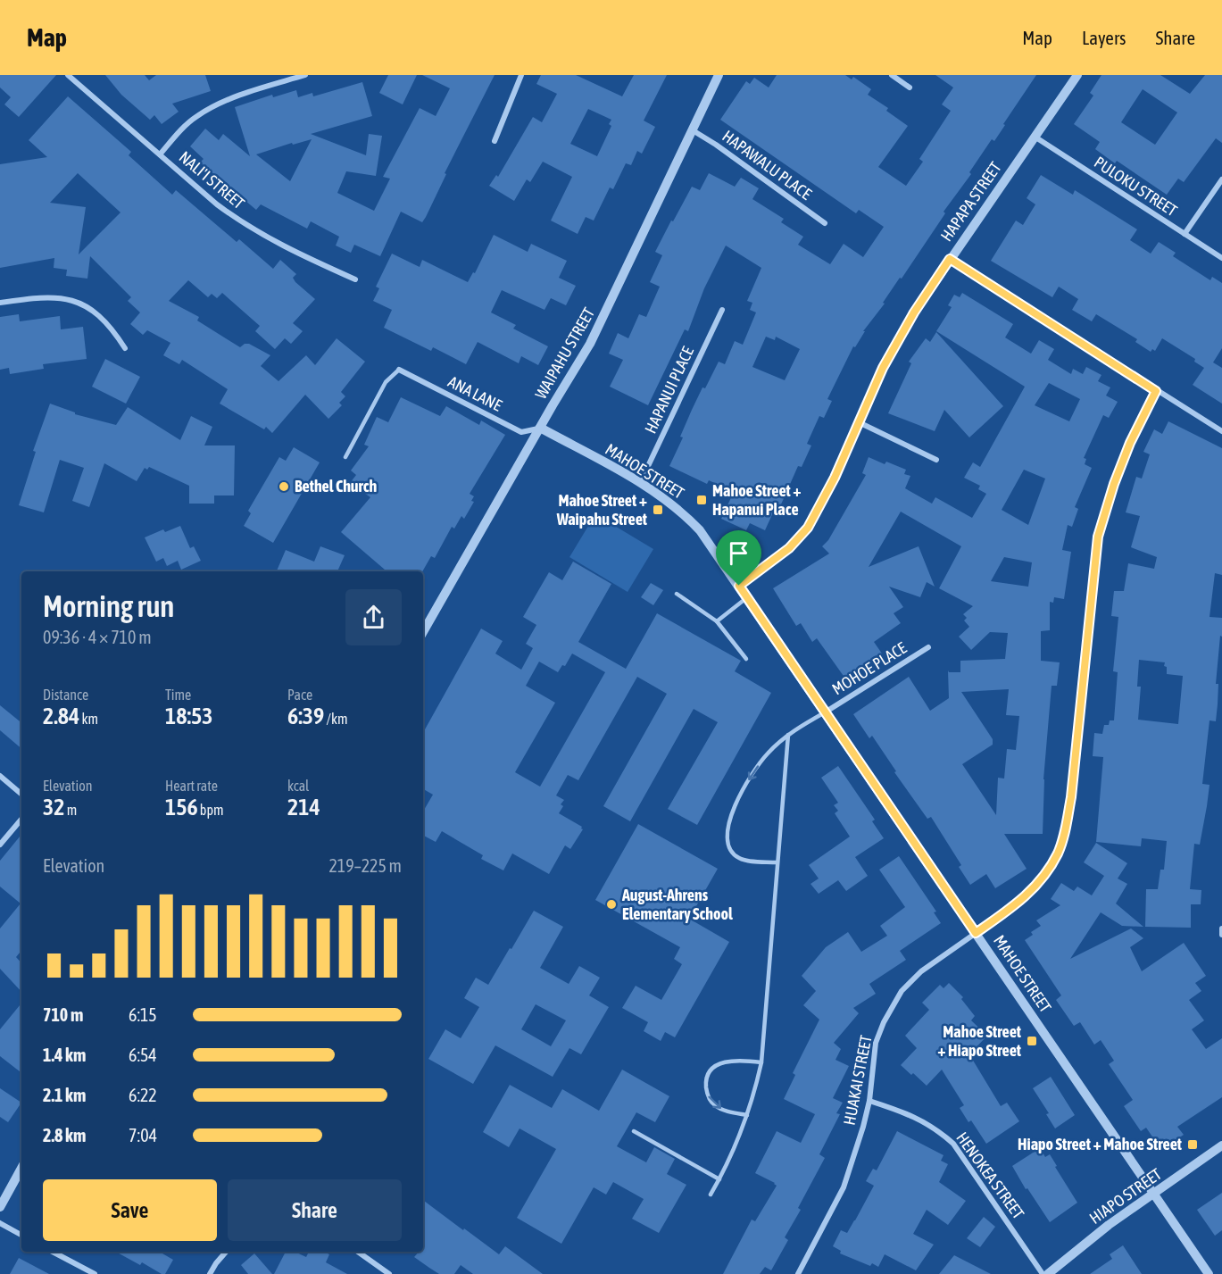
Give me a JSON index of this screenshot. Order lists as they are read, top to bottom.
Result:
{
  "streets": {
    "street": [
      "HAPAWALU PLACE",
      "NALI'I STREET",
      "PULOKU STREET",
      "HAPAPA STREET",
      "WAIPAHU STREET",
      "HAPANUI PLACE",
      "ANA LANE",
      "MAHOE STREET",
      "MOHOE PLACE",
      "HUAKAI STREET",
      "HENOKEA STREET",
      "HIAPO STREET"
    ]
  },
  "crossings": [
    ["HAPAWALU PLACE", "WAIPAHU STREET"],
    ["PULOKU STREET", "HAPAPA STREET"],
    ["HAPAPA STREET", "MAHOE STREET"],
    ["WAIPAHU STREET", "ANA LANE"],
    ["WAIPAHU STREET", "MAHOE STREET"],
    ["HAPANUI PLACE", "MAHOE STREET"],
    ["ANA LANE", "MAHOE STREET"],
    ["MAHOE STREET", "MOHOE PLACE"],
    ["MAHOE STREET", "HUAKAI STREET"],
    ["MAHOE STREET", "HIAPO STREET"],
    ["HUAKAI STREET", "HENOKEA STREET"]
  ],
  "places": {
    "other": ["Bethel Church", "August-Ahrens Elementary School"],
    "transit": [
      "Mahoe Street + Hapanui Place",
      "Mahoe Street + Waipahu Street",
      "Mahoe Street + Hiapo Street",
      "Hiapo Street + Mahoe Street"
    ]
  },
  "page": {
    "header": "Map",
    "nav": ["Map", "Layers", "Share"],
    "heading": ["Morning run", "09:36 · 4 × 710 m"],
    "stats": [
      ["Distance", "2.84 km"],
      ["Time", "18:53"],
      ["Pace", "6:39 /km"],
      ["Elevation", "32 m"],
      ["Heart rate", "156 bpm"],
      ["kcal", "214"]
    ],
    "chart": ["Elevation", "219–225 m"],
    "list": [
      {
        "name": "710 m",
        "note": "6:15"
      },
      {
        "name": "1.4 km",
        "note": "6:54"
      },
      {
        "name": "2.1 km",
        "note": "6:22"
      },
      {
        "name": "2.8 km",
        "note": "7:04"
      }
    ],
    "buttons": ["Save", "Share"]
  }
}
